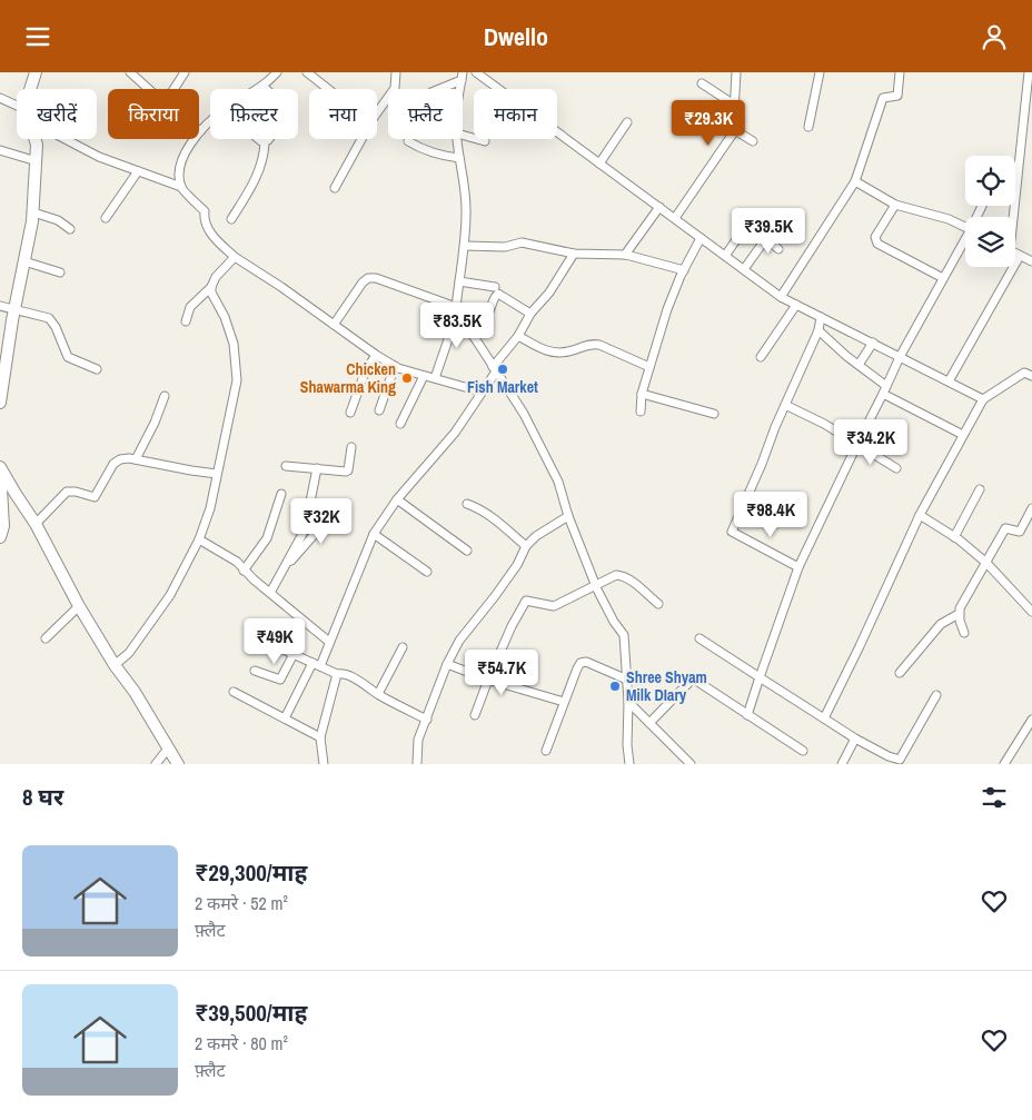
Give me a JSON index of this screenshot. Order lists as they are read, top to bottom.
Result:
{
  "places": ["Fish Market", "Chicken Shawarma King", "Shree Shyam Milk DIary"],
  "page": {
    "header": "Dwello",
    "chip": [
      "खरीदें",
      "किराया",
      "फ़िल्टर",
      "नया",
      "फ़्लैट",
      "मकान"
    ],
    "price": [
      "₹29.3K",
      "₹39.5K",
      "₹83.5K",
      "₹34.2K",
      "₹98.4K",
      "₹32K",
      "₹49K",
      "₹54.7K"
    ],
    "heading": "8 घर",
    "list": [
      {
        "name": "₹29,300/माह",
        "note": "2 कमरे · 52 m² · फ़्लैट"
      },
      {
        "name": "₹39,500/माह",
        "note": "2 कमरे · 80 m² · फ़्लैट"
      }
    ]
  }
}
